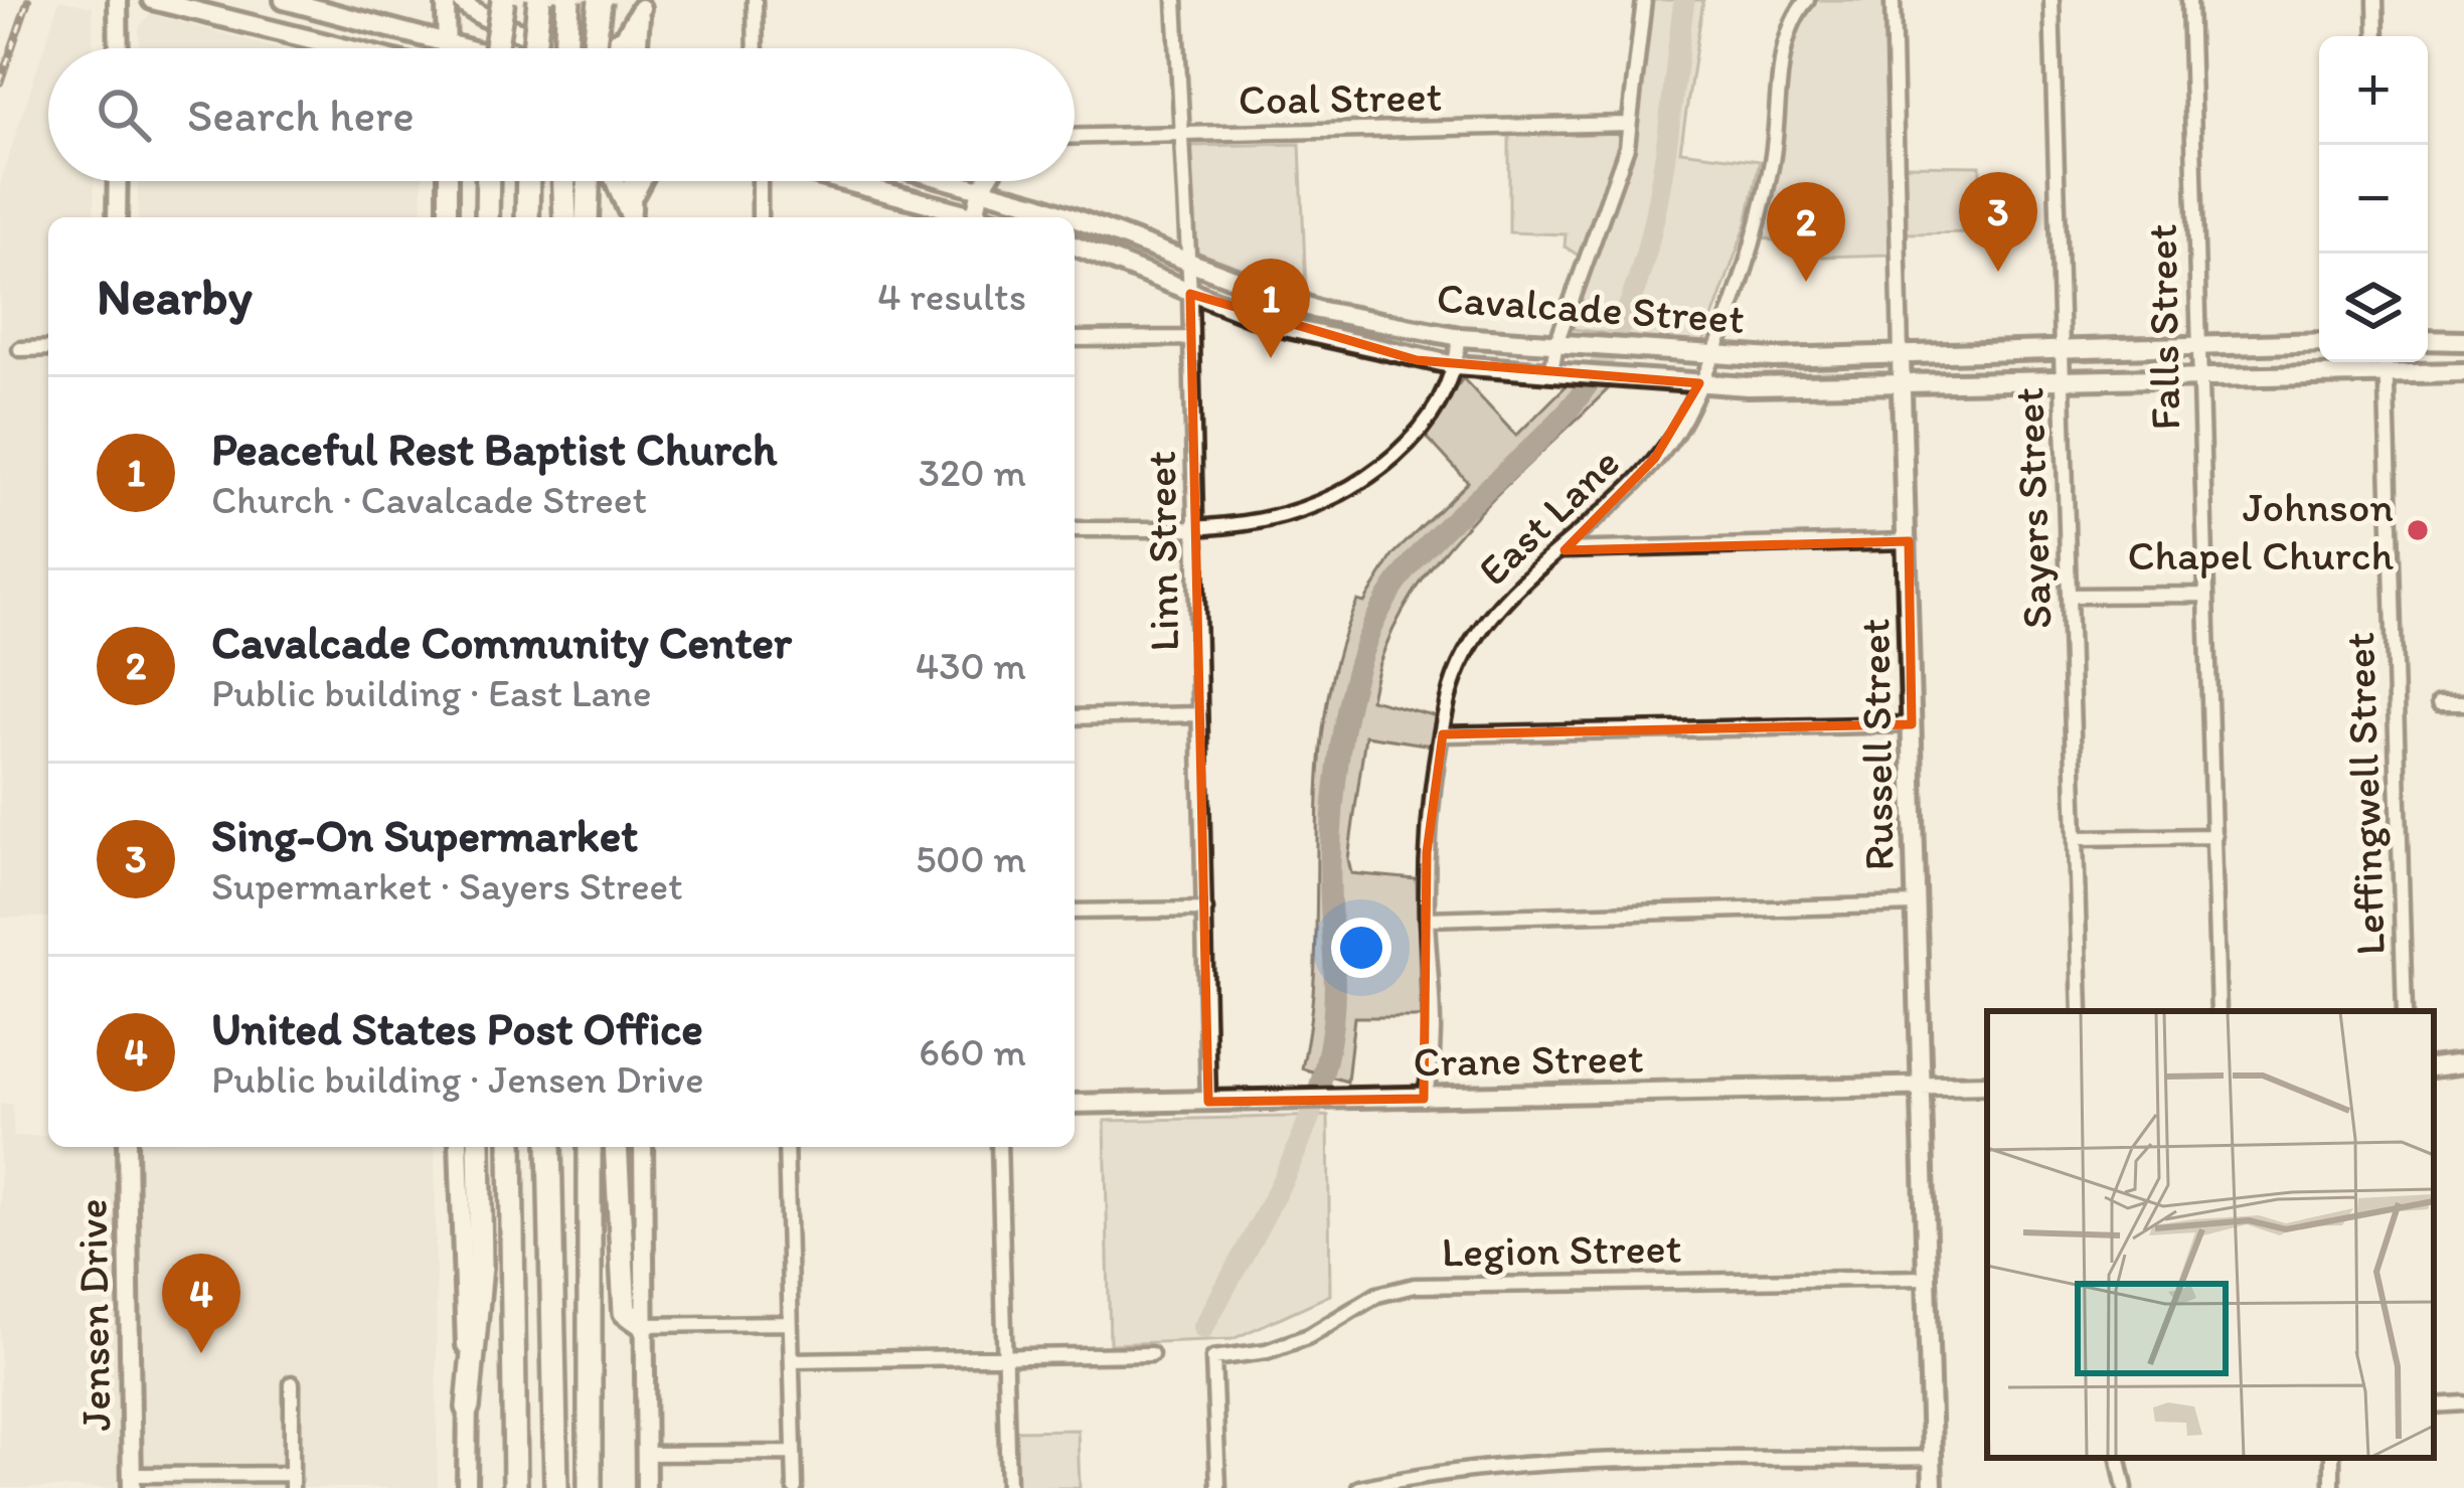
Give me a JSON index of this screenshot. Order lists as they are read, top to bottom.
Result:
{
  "streets": {
    "main road": [
      "Cavalcade Street",
      "Russell Street",
      "Crane Street",
      "Jensen Drive"
    ],
    "street": [
      "Coal Street",
      "Falls Street",
      "Sayers Street",
      "East Lane",
      "Linn Street",
      "Leffingwell Street",
      "Legion Street"
    ]
  },
  "crossings": [
    ["Coal Street", "Linn Street"],
    ["Cavalcade Street", "Falls Street"],
    ["Cavalcade Street", "Sayers Street"],
    ["Cavalcade Street", "East Lane"],
    ["Cavalcade Street", "Linn Street"],
    ["Cavalcade Street", "Russell Street"],
    ["Cavalcade Street", "Leffingwell Street"],
    ["East Lane", "Crane Street"],
    ["Linn Street", "Crane Street"],
    ["Russell Street", "Crane Street"],
    ["Russell Street", "Legion Street"]
  ],
  "places": ["Johnson Chapel Church"],
  "page": {
    "map_buttons": ["+", "−"],
    "search": "Search here",
    "pins": [
      "3",
      "2",
      "1",
      "4"
    ],
    "heading": ["Nearby", "4 results"],
    "list": [
      {
        "mark": "1",
        "name": "Peaceful Rest Baptist Church",
        "note": "Church · Cavalcade Street",
        "value": "320 m"
      },
      {
        "mark": "2",
        "name": "Cavalcade Community Center",
        "note": "Public building · East Lane",
        "value": "430 m"
      },
      {
        "mark": "3",
        "name": "Sing-On Supermarket",
        "note": "Supermarket · Sayers Street",
        "value": "500 m"
      },
      {
        "mark": "4",
        "name": "United States Post Office",
        "note": "Public building · Jensen Drive",
        "value": "660 m"
      }
    ]
  }
}
